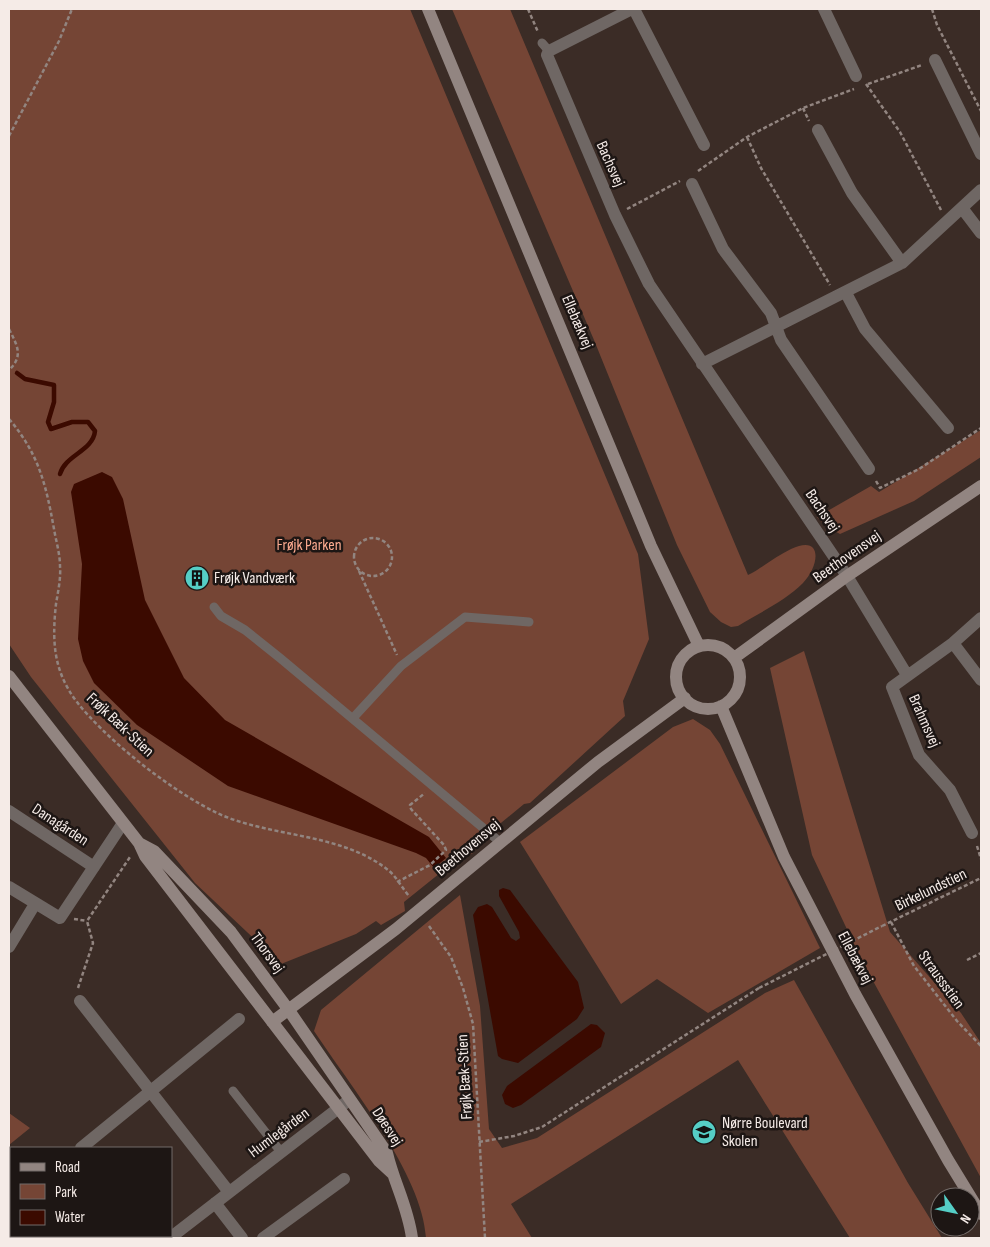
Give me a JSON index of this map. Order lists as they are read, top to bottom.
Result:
{
  "streets": {
    "street": [
      "Bachsvej",
      "Ellebækvej",
      "Beethovensvej",
      "Brahmsvej",
      "Danagården",
      "Thorsvej",
      "Døesvej",
      "Humlegården"
    ],
    "path": ["Frøjk Bæk-Stien", "Birkelundstien", "Straussstien"]
  },
  "crossings": [
    ["Bachsvej", "Beethovensvej"],
    ["Bachsvej", "Brahmsvej"],
    ["Ellebækvej", "Beethovensvej"],
    ["Beethovensvej", "Brahmsvej"],
    ["Beethovensvej", "Thorsvej"],
    ["Frøjk Bæk-Stien", "Birkelundstien"],
    ["Danagården", "Thorsvej"],
    ["Birkelundstien", "Straussstien"],
    ["Thorsvej", "Døesvej"],
    ["Thorsvej", "Humlegården"],
    ["Døesvej", "Humlegården"]
  ],
  "parks": ["Frøjk Parken"],
  "places": {
    "building": ["Frøjk Vandværk"],
    "school or university": ["Nørre Boulevard Skolen"]
  },
  "legend": ["Road", "Park", "Water"],
  "north": "bottom right"
}
